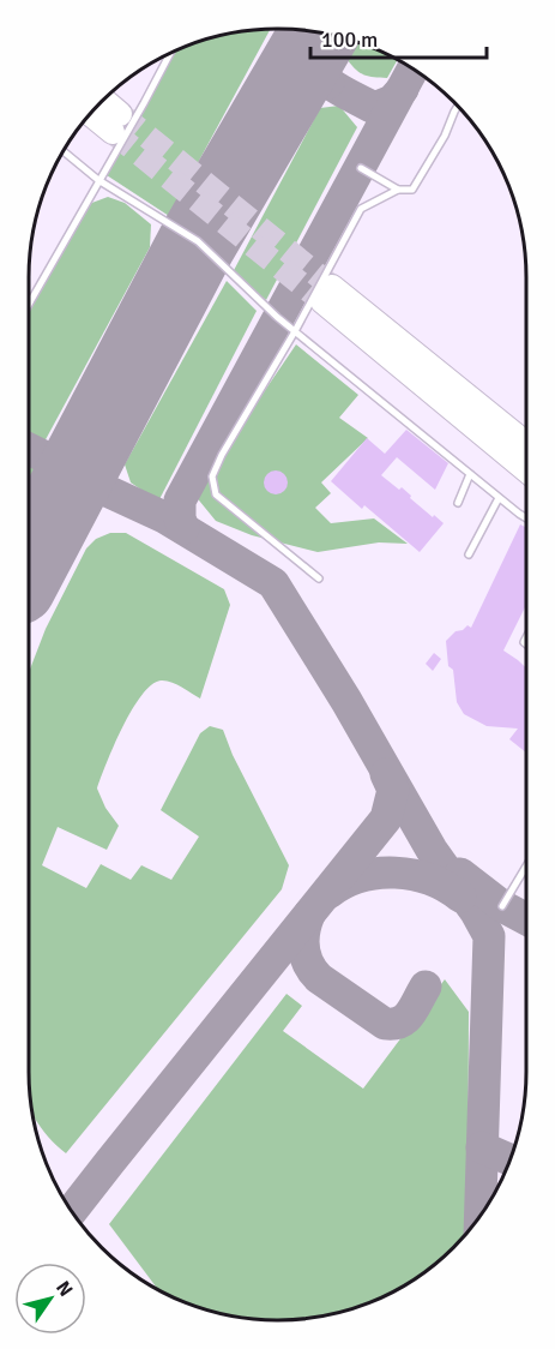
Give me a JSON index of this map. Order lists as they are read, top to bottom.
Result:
{
  "scale_bar": "100 m",
  "north": "top right"
}
